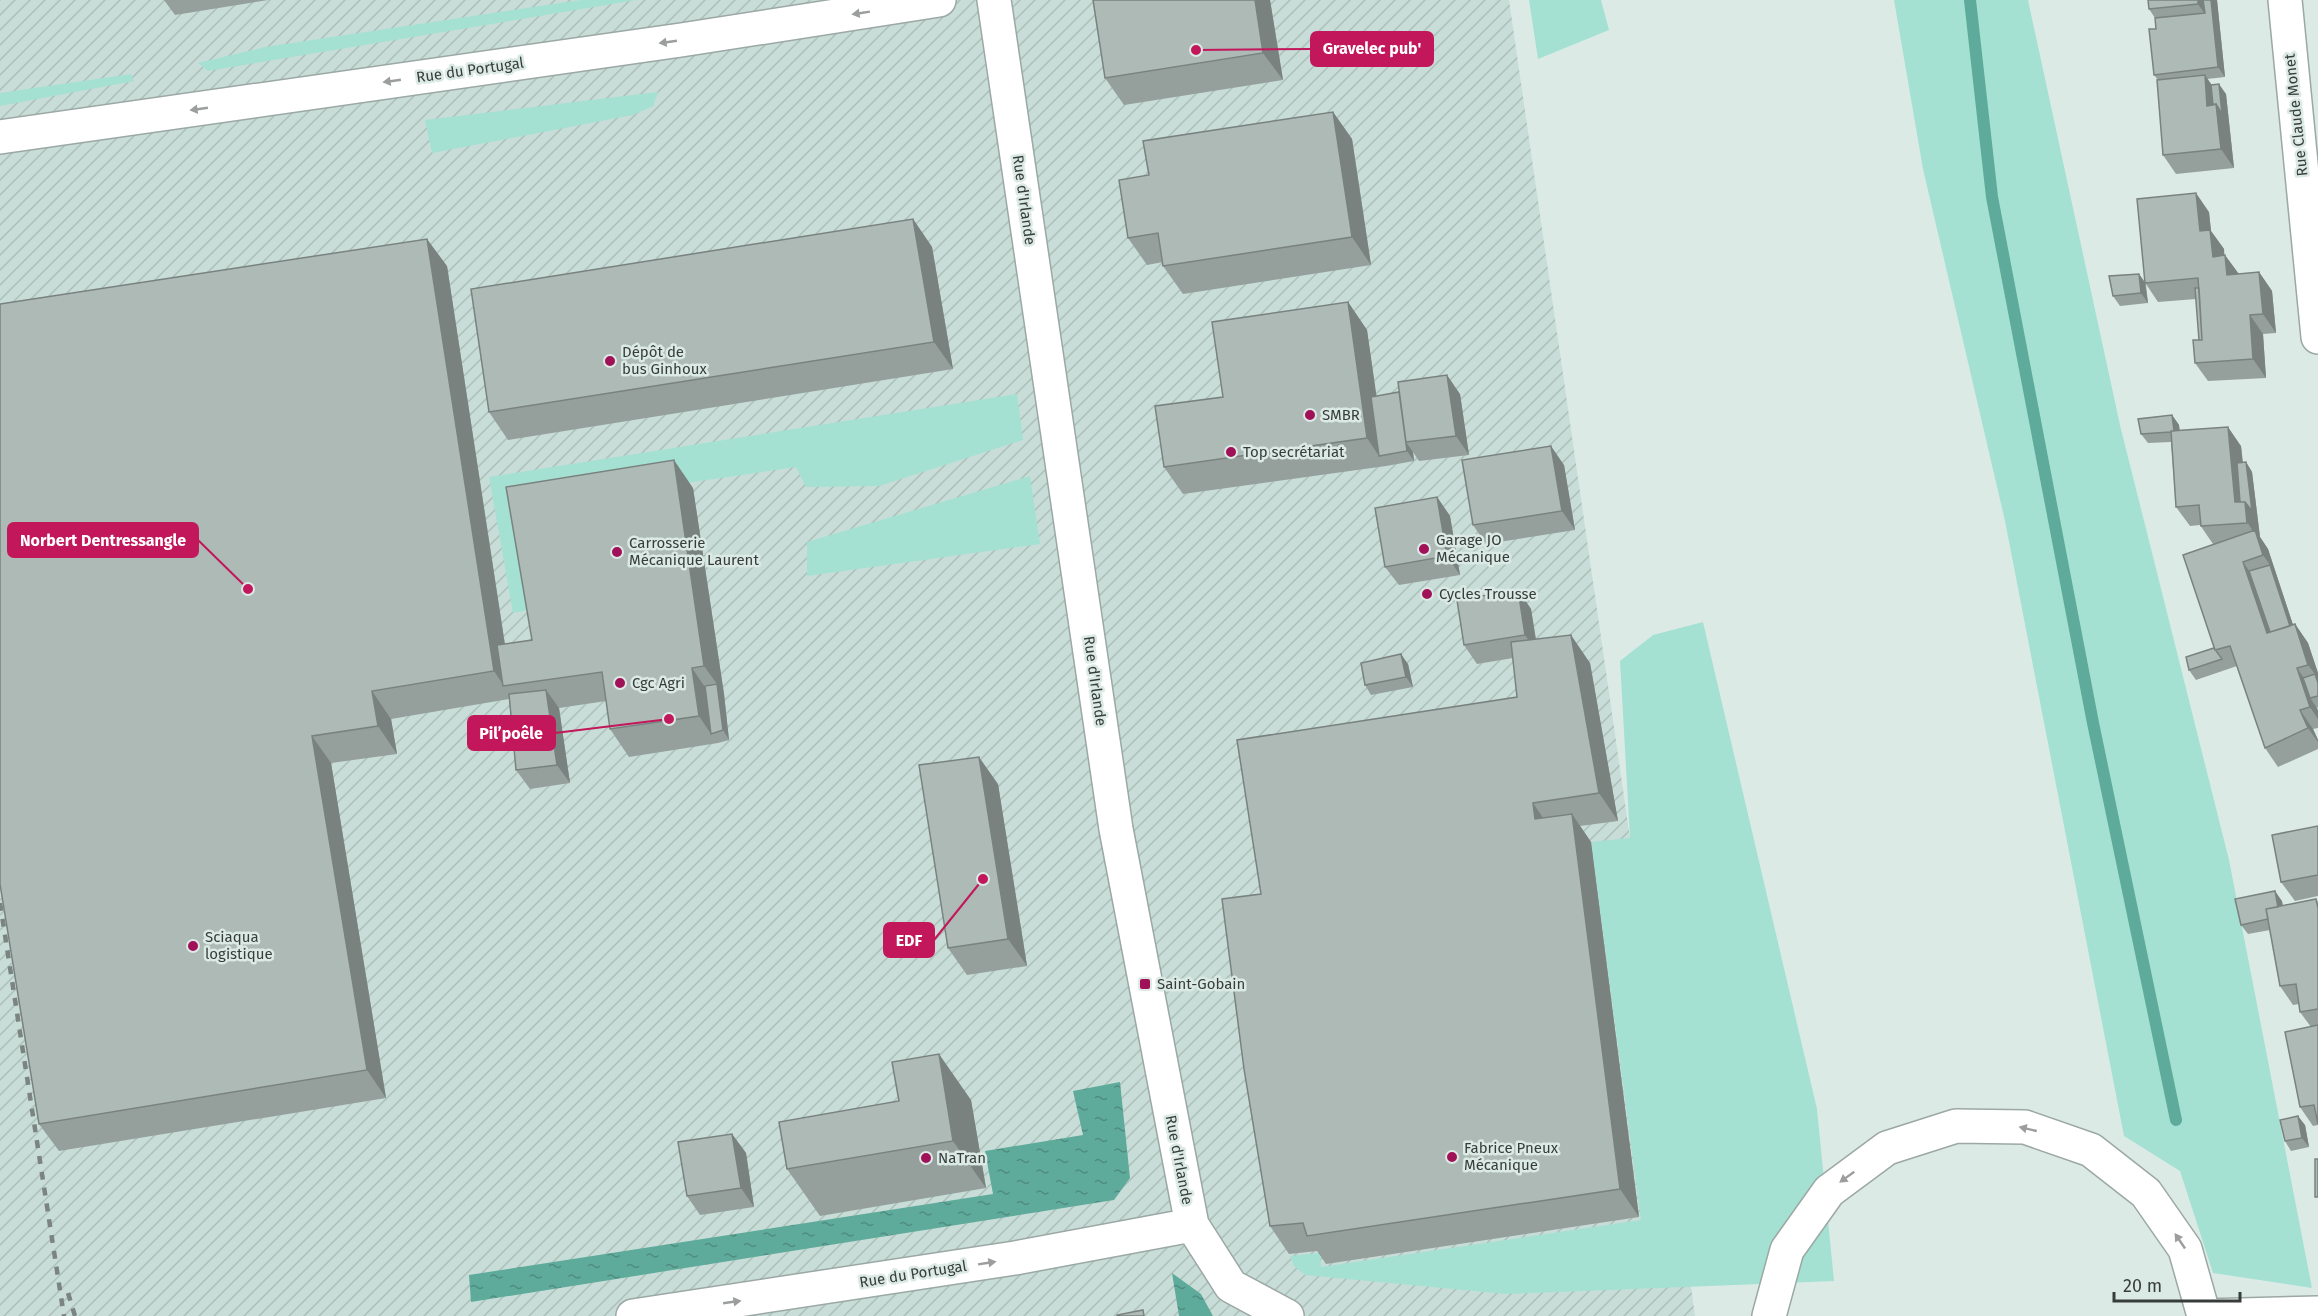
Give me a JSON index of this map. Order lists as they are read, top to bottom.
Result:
{
  "streets": {
    "street": ["Rue du Portugal", "Rue Claude Monet", "Rue d'Irlande"]
  },
  "crossings": [
    ["Rue du Portugal", "Rue d'Irlande"]
  ],
  "places": {
    "other": [
      "Gravelec pub'",
      "Dépôt de bus Ginhoux",
      "SMBR",
      "Top secrétariat",
      "Garage JO Mécanique",
      "Carrosserie Mécanique Laurent",
      "Norbert Dentressangle",
      "Cycles Trousse",
      "Cgc Agri",
      "Pil’poêle",
      "EDF",
      "Sciaqua logistique",
      "Fabrice Pneux Mécanique",
      "NaTran"
    ],
    "transit": ["Saint-Gobain"]
  },
  "scale_bar": "20 m"
}
